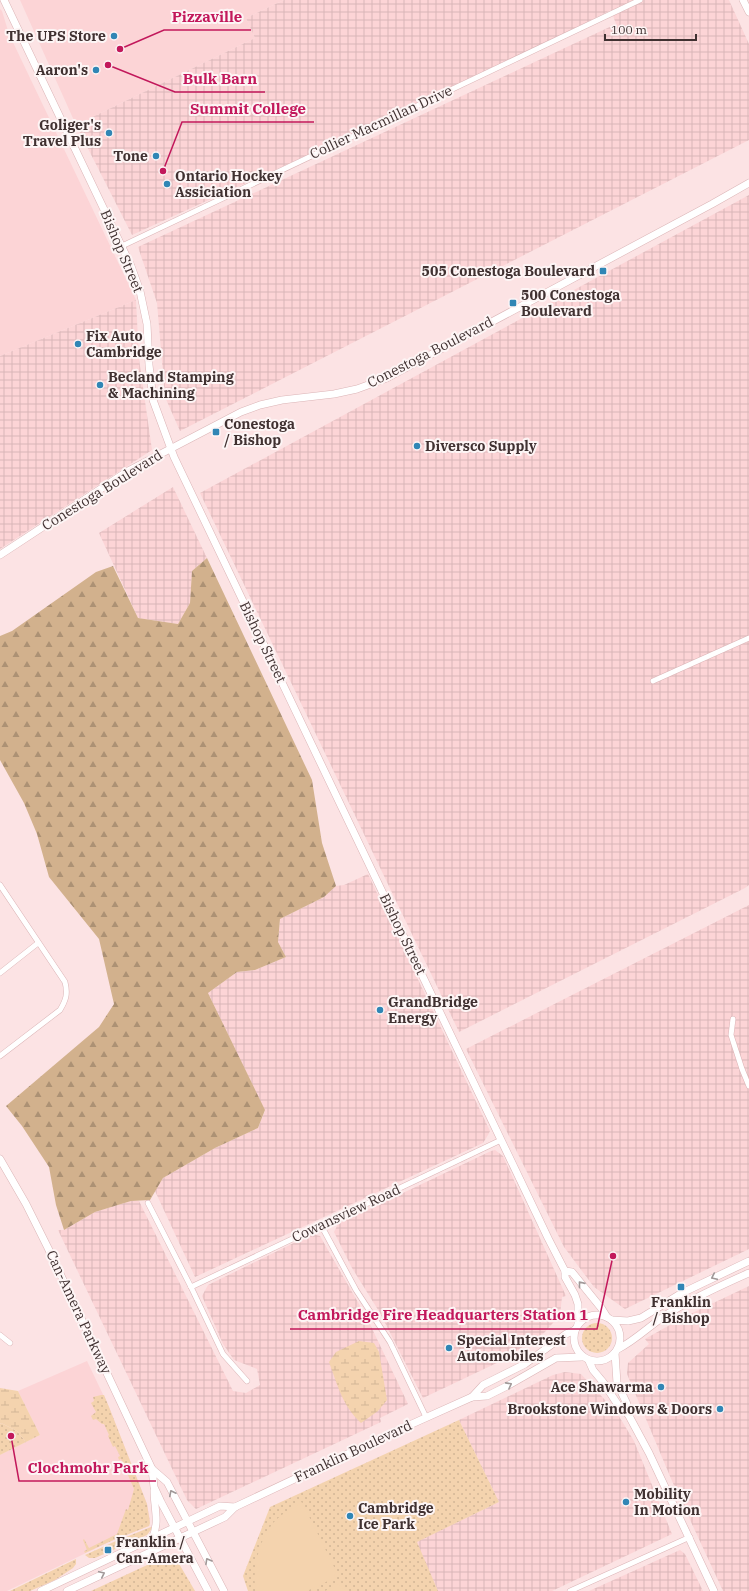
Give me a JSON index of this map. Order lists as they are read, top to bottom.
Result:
{
  "streets": {
    "main road": [
      "Bishop Street",
      "Conestoga Boulevard",
      "Can-Amera Parkway",
      "Franklin Boulevard"
    ],
    "street": ["Collier Macmillan Drive", "Cowansview Road"]
  },
  "crossings": [
    ["Collier Macmillan Drive", "Bishop Street"],
    ["Bishop Street", "Conestoga Boulevard"],
    ["Bishop Street", "Cowansview Road"],
    ["Bishop Street", "Franklin Boulevard"],
    ["Can-Amera Parkway", "Franklin Boulevard"]
  ],
  "places": {
    "other": [
      "The UPS Store",
      "Pizzaville",
      "Bulk Barn",
      "Aaron's",
      "Goliger's Travel Plus",
      "Tone",
      "Summit College",
      "Ontario Hockey Assiciation",
      "Fix Auto Cambridge",
      "Becland Stamping & Machining",
      "Diversco Supply",
      "GrandBridge Energy",
      "Cambridge Fire Headquarters Station 1",
      "Special Interest Automobiles",
      "Ace Shawarma",
      "Brookstone Windows & Doors",
      "Clochmohr Park",
      "Mobility In Motion",
      "Cambridge Ice Park"
    ],
    "transit": [
      "505 Conestoga Boulevard",
      "500 Conestoga Boulevard",
      "Conestoga / Bishop",
      "Franklin / Bishop",
      "Franklin / Can-Amera"
    ]
  },
  "scale_bar": "100 m"
}
